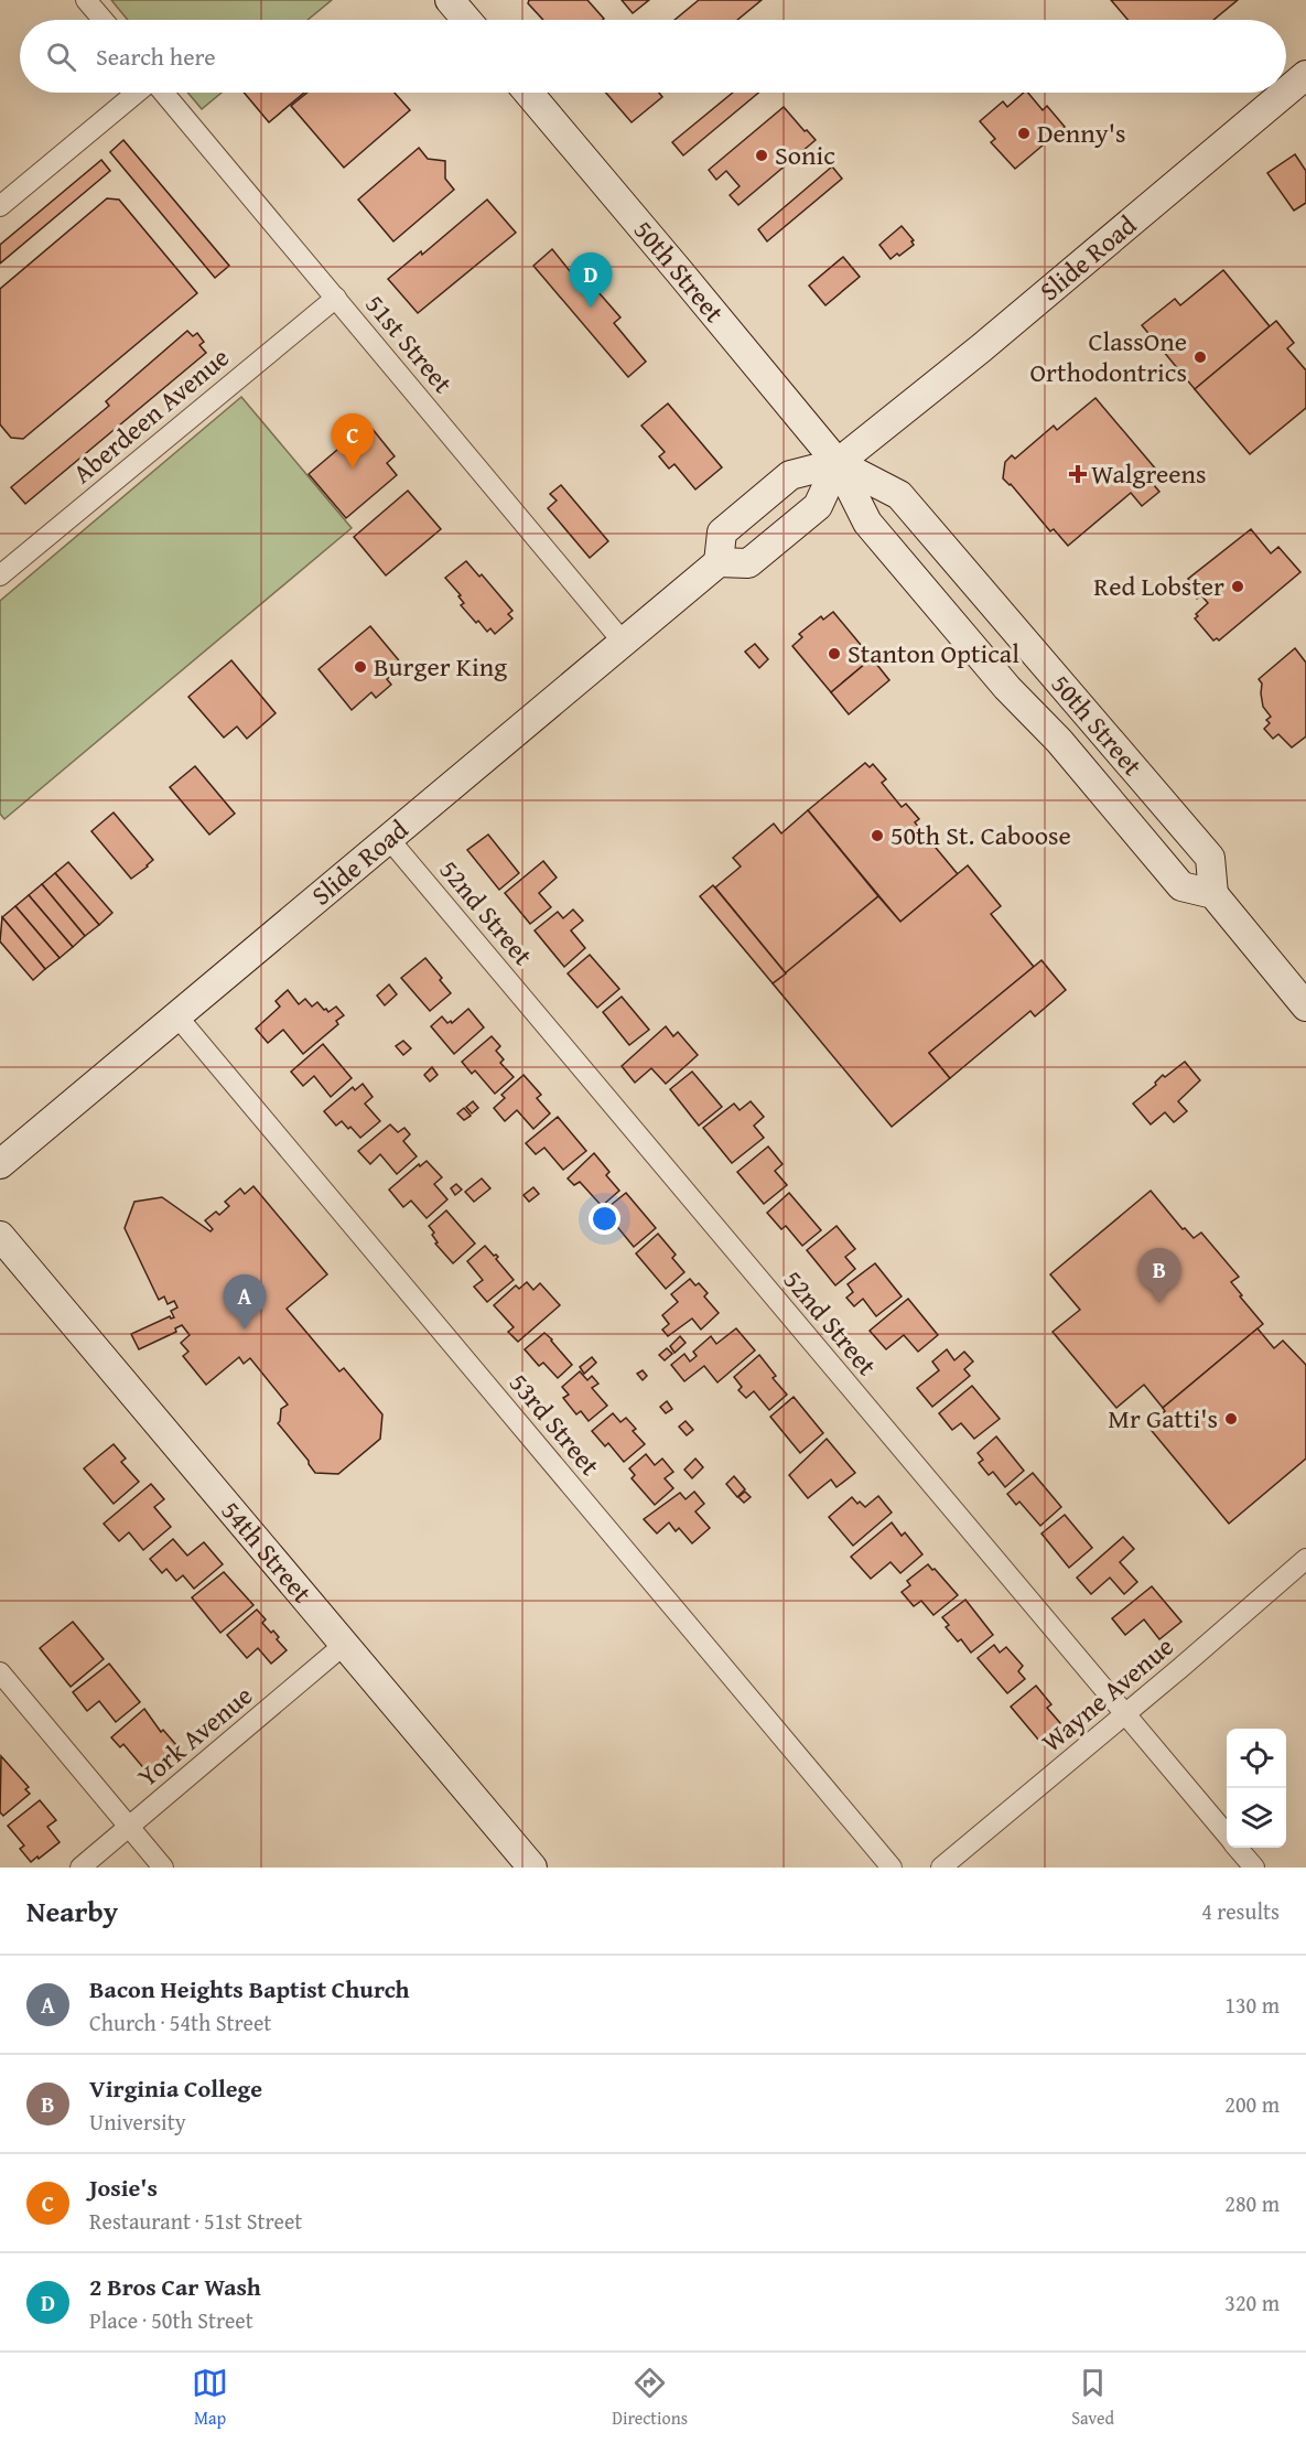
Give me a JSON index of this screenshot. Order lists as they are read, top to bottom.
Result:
{
  "streets": {
    "main road": ["Slide Road", "50th Street", "54th Street"],
    "street": [
      "51st Street",
      "Aberdeen Avenue",
      "52nd Street",
      "53rd Street",
      "Wayne Avenue",
      "York Avenue"
    ]
  },
  "crossings": [
    ["Slide Road", "50th Street"],
    ["Slide Road", "51st Street"],
    ["Slide Road", "52nd Street"],
    ["Slide Road", "53rd Street"],
    ["51st Street", "Aberdeen Avenue"],
    ["52nd Street", "Wayne Avenue"],
    ["54th Street", "York Avenue"]
  ],
  "places": {
    "other": [
      "Denny's",
      "Sonic",
      "ClassOne Orthodontrics",
      "Red Lobster",
      "Stanton Optical",
      "Burger King",
      "50th St. Caboose",
      "Mr Gatti's"
    ],
    "health": ["Walgreens"]
  },
  "page": {
    "search": "Search here",
    "pins": [
      "D",
      "C",
      "B",
      "A"
    ],
    "heading": ["Nearby", "4 results"],
    "list": [
      {
        "mark": "A",
        "name": "Bacon Heights Baptist Church",
        "note": "Church · 54th Street",
        "value": "130 m"
      },
      {
        "mark": "B",
        "name": "Virginia College",
        "note": "University",
        "value": "200 m"
      },
      {
        "mark": "C",
        "name": "Josie's",
        "note": "Restaurant · 51st Street",
        "value": "280 m"
      },
      {
        "mark": "D",
        "name": "2 Bros Car Wash",
        "note": "Place · 50th Street",
        "value": "320 m"
      }
    ],
    "nav": ["Map", "Directions", "Saved"]
  }
}
